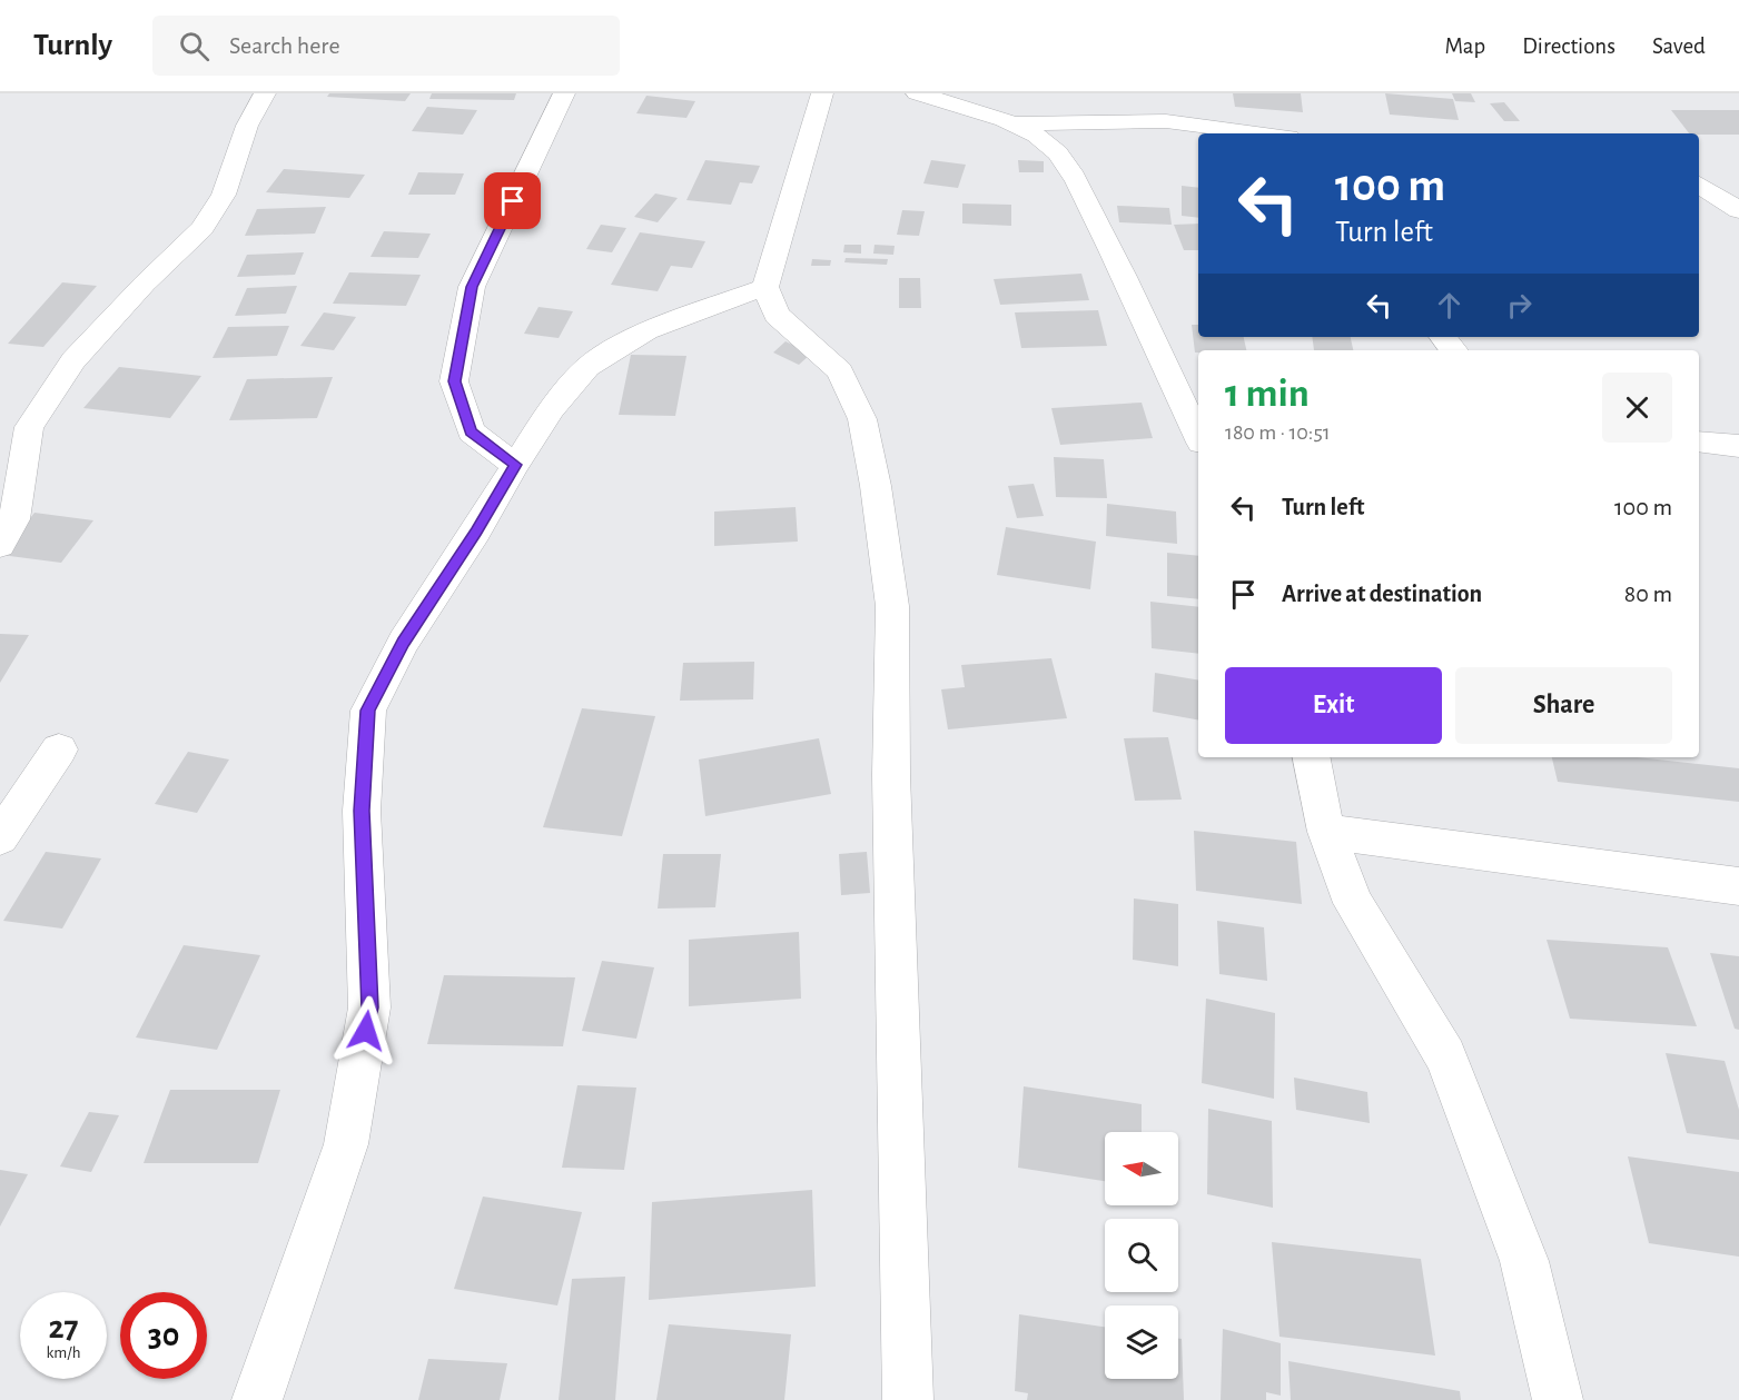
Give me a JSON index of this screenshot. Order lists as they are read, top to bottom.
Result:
{
  "north": "left",
  "page": {
    "header": "Turnly",
    "search": "Search here",
    "nav": ["Map", "Directions", "Saved"],
    "turn": ["100 m", "Turn left"],
    "heading": ["1 min", "180 m · 10:51"],
    "list": [
      {
        "name": "Turn left",
        "value": "100 m"
      },
      {
        "name": "Arrive at destination",
        "value": "80 m"
      }
    ],
    "buttons": ["Exit", "Share"],
    "speed": "27 km/h",
    "limit": "30"
  }
}
